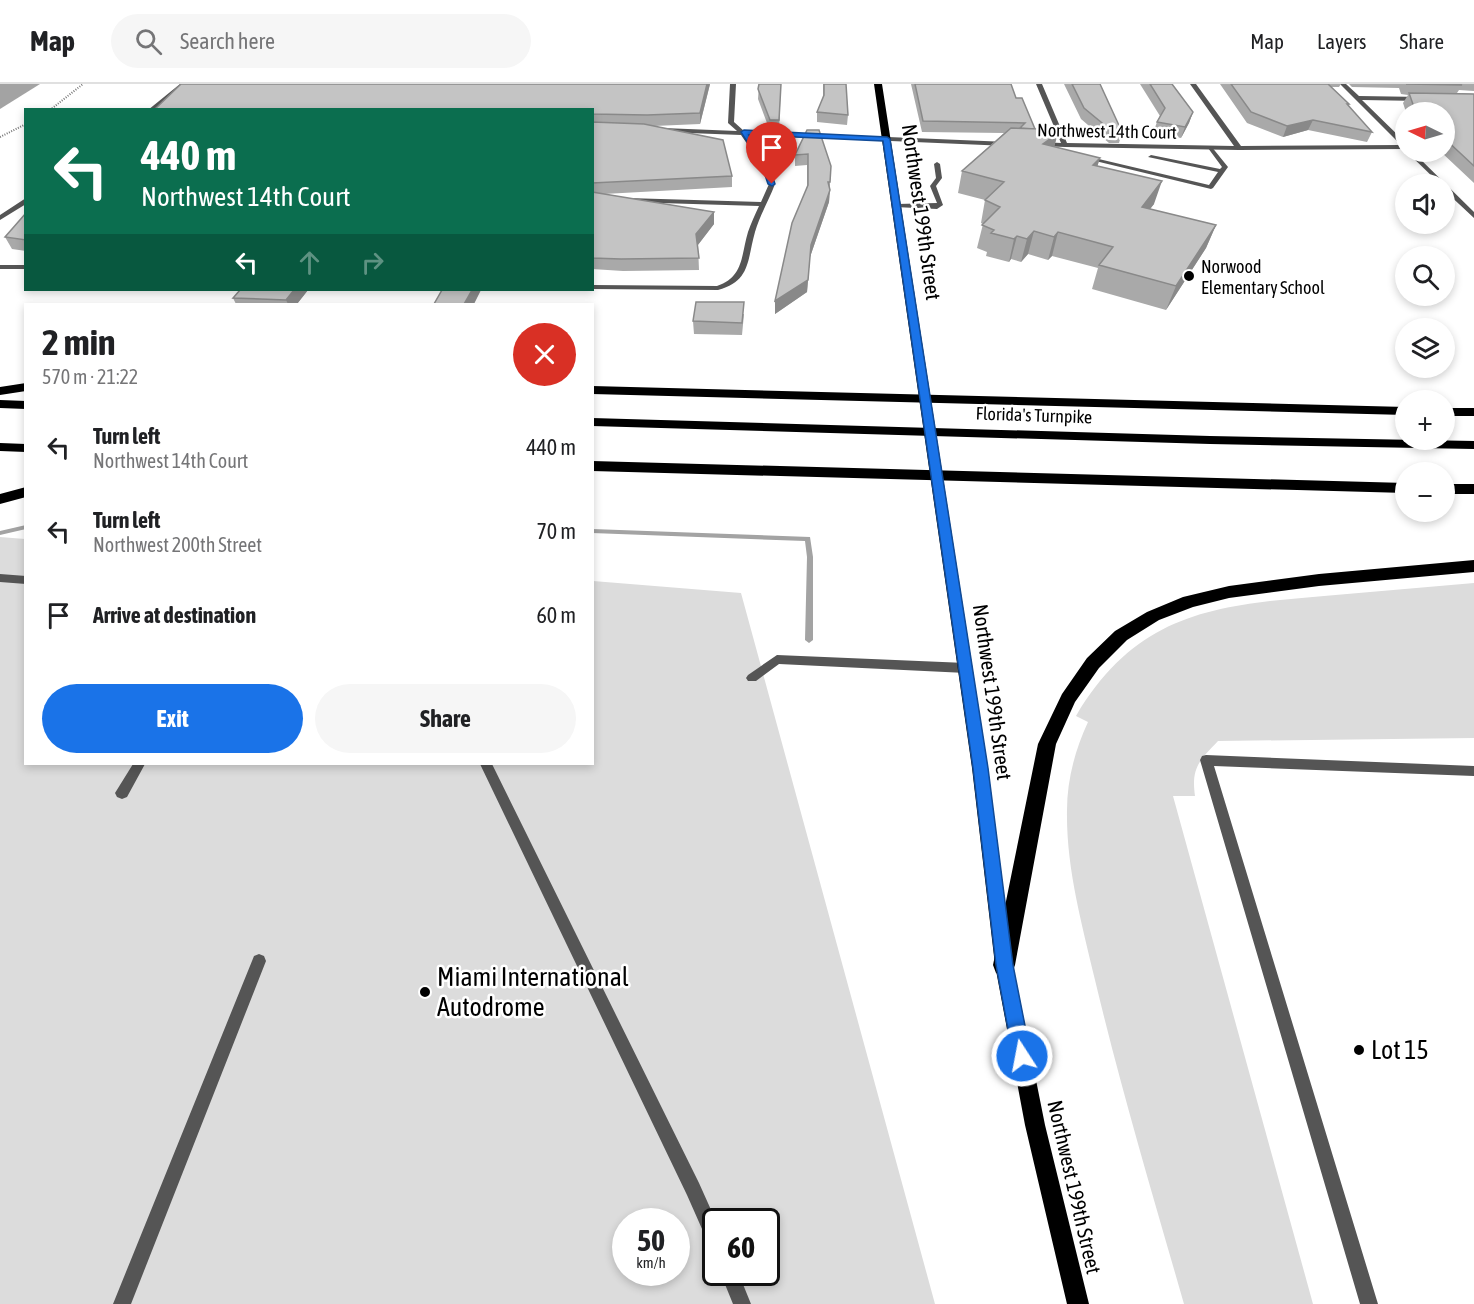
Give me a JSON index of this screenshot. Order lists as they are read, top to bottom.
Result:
{
  "streets": {
    "highway": ["Florida's Turnpike"],
    "main road": ["Northwest 199th Street"],
    "street": ["Northwest 14th Court"]
  },
  "crossings": [
    ["Northwest 14th Court", "Northwest 199th Street"]
  ],
  "places": ["Norwood Elementary School", "Miami International Autodrome", "Lot 15"],
  "north": "left",
  "page": {
    "header": "Map",
    "search": "Search here",
    "nav": ["Map", "Layers", "Share"],
    "map_buttons": ["+", "−"],
    "turn": ["440 m", "Northwest 14th Court"],
    "heading": ["2 min", "570 m · 21:22"],
    "list": [
      {
        "name": "Turn left",
        "note": "Northwest 14th Court",
        "value": "440 m"
      },
      {
        "name": "Turn left",
        "note": "Northwest 200th Street",
        "value": "70 m"
      },
      {
        "name": "Arrive at destination",
        "value": "60 m"
      }
    ],
    "buttons": ["Exit", "Share"],
    "speed": "50 km/h",
    "limit": "60"
  }
}
